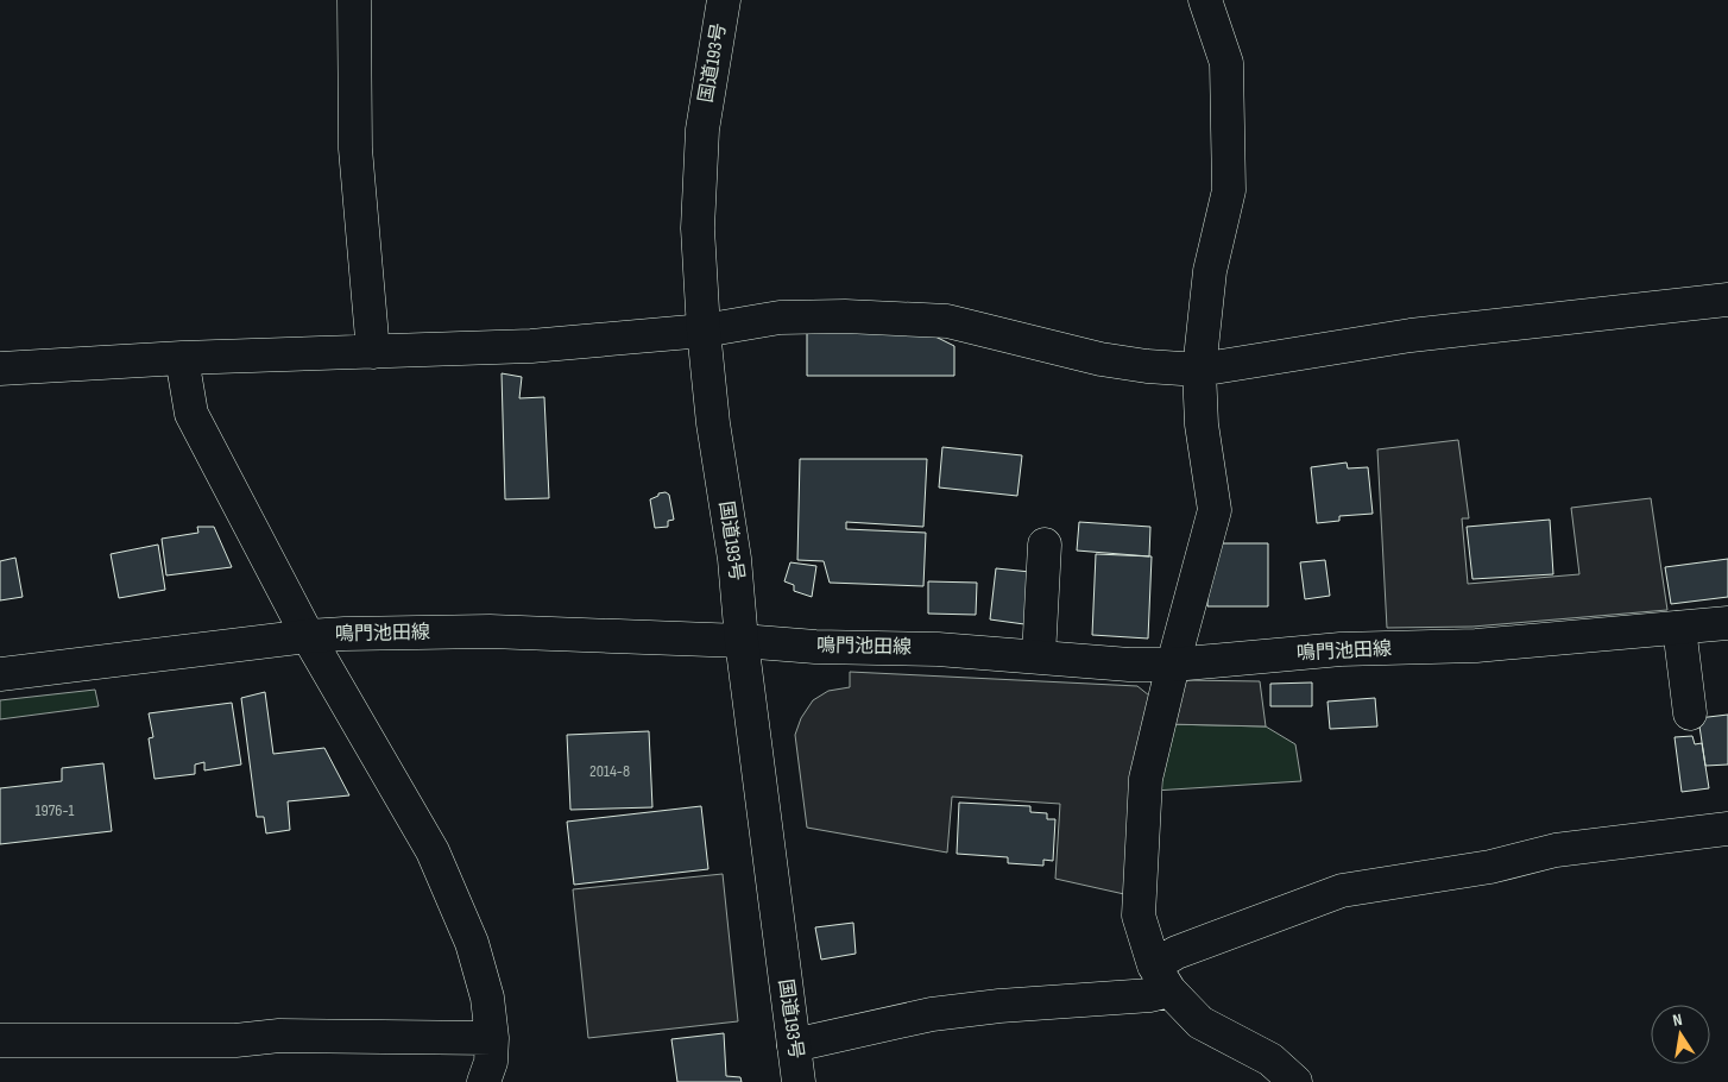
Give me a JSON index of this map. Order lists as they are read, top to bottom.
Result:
{
  "streets": {
    "main road": ["国道193号", "鳴門池田線"]
  },
  "crossings": [
    ["国道193号", "鳴門池田線"]
  ],
  "house_numbers": ["2014-8", "1976-1"],
  "north": "top"
}
